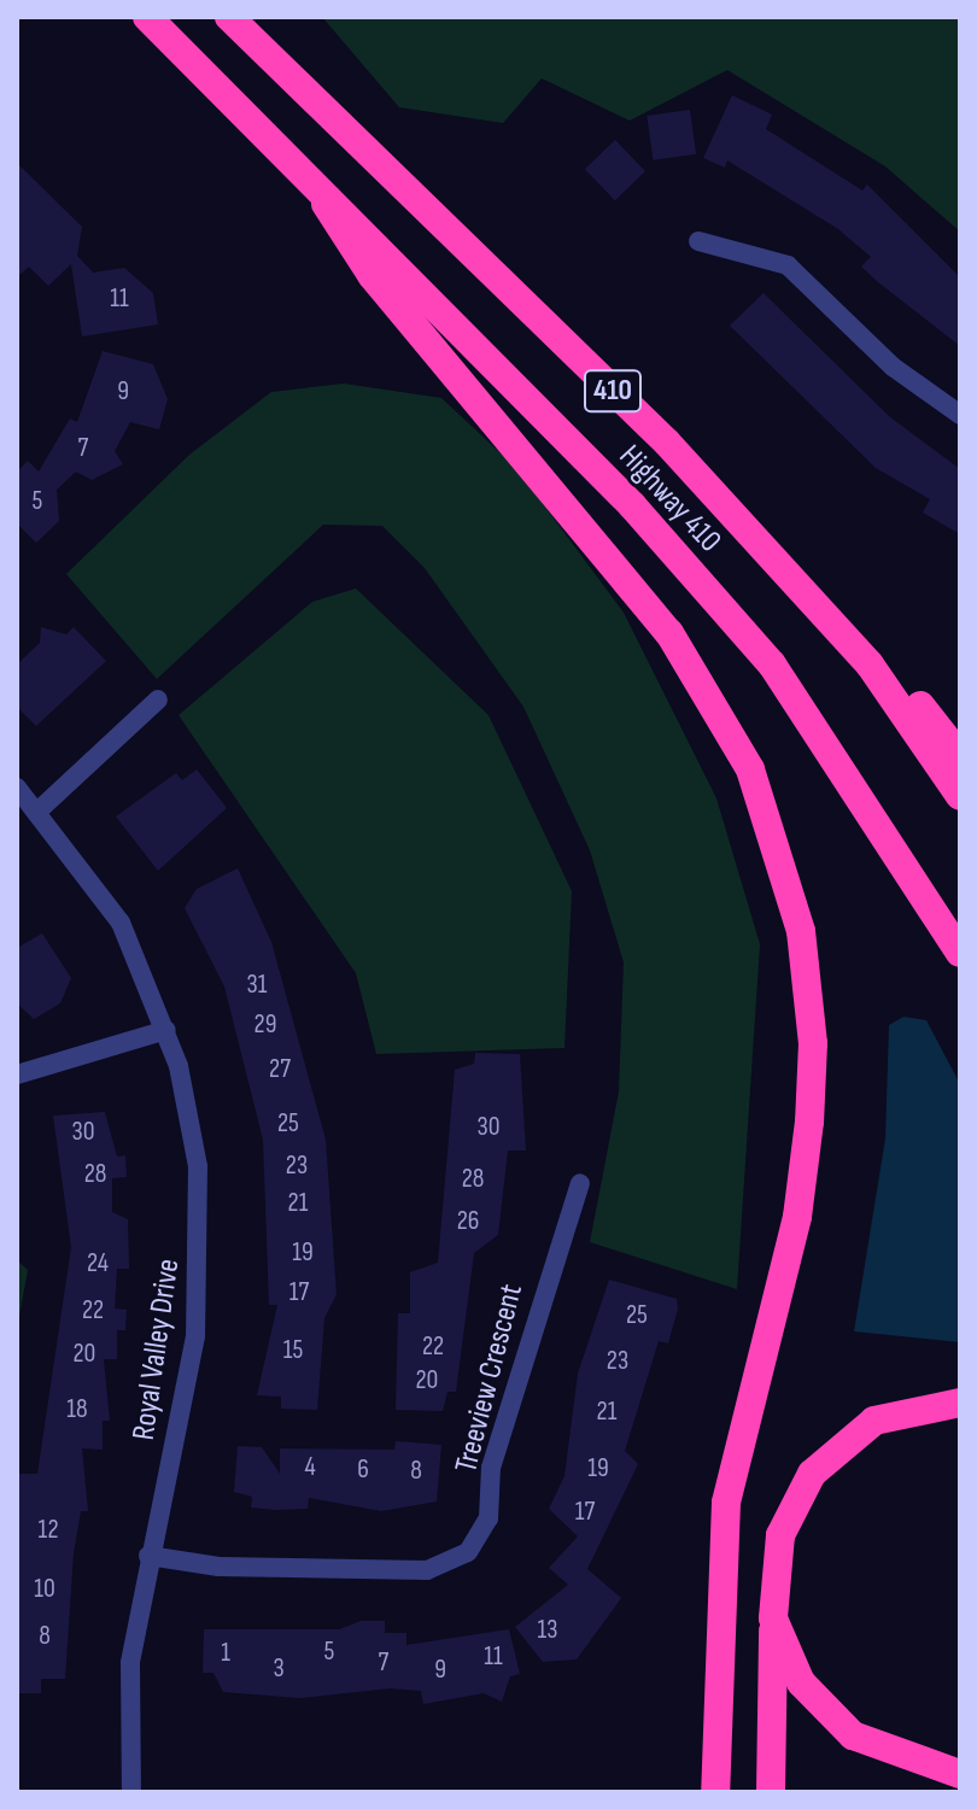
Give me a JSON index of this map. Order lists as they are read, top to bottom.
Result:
{
  "streets": {
    "highway": ["410", "Highway 410"],
    "street": ["Royal Valley Drive", "Treeview Crescent"]
  },
  "crossings": [
    ["Royal Valley Drive", "Treeview Crescent"]
  ],
  "house_numbers": [
    "11",
    "9",
    "7",
    "5",
    "31",
    "29",
    "27",
    "25",
    "30",
    "30",
    "23",
    "28",
    "28",
    "21",
    "26",
    "19",
    "24",
    "17",
    "22",
    "25",
    "22",
    "15",
    "20",
    "23",
    "20",
    "18",
    "21",
    "4",
    "19",
    "6",
    "8",
    "17",
    "12",
    "10",
    "13",
    "8",
    "5",
    "1",
    "11",
    "7",
    "3",
    "9"
  ]
}
